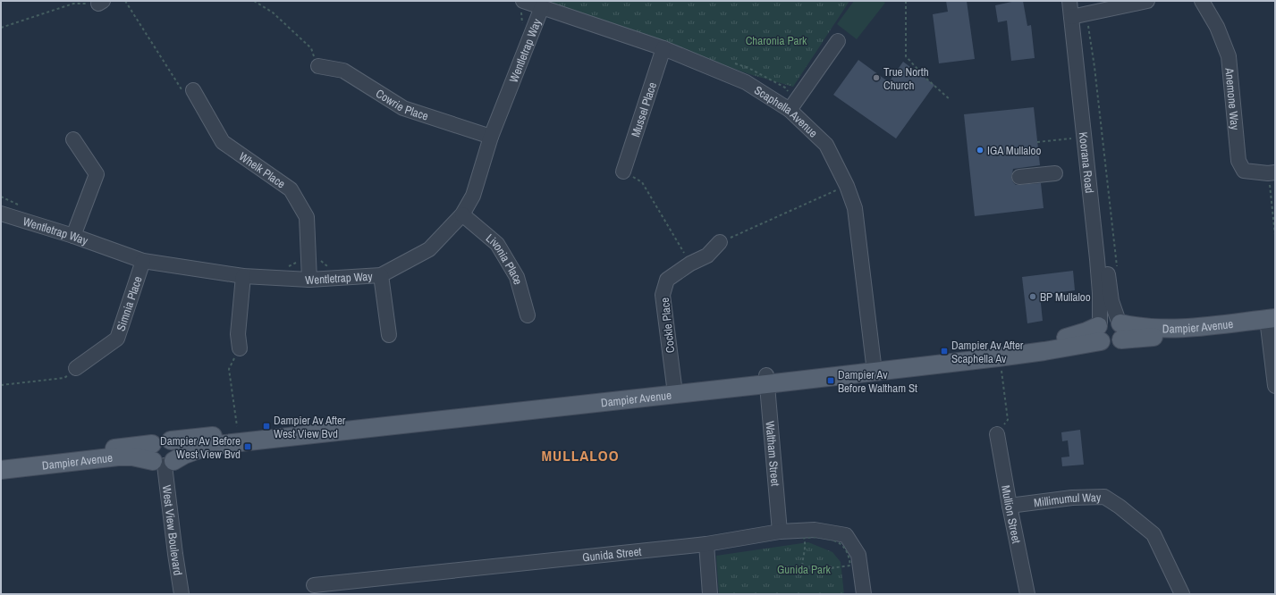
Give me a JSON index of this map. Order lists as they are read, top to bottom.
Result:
{
  "streets": {
    "main road": ["Dampier Avenue"],
    "street": [
      "Wentletrap Way",
      "Anemone Way",
      "Cowrie Place",
      "Mussel Place",
      "Scaphella Avenue",
      "Koorana Road",
      "Whelk Place",
      "Livonia Place",
      "Simnia Place",
      "Cockle Place",
      "Waltham Street",
      "Millimumul Way",
      "Mullion Street",
      "West View Boulevard",
      "Gunida Street"
    ]
  },
  "crossings": [
    ["Wentletrap Way", "Cowrie Place"],
    ["Wentletrap Way", "Scaphella Avenue"],
    ["Wentletrap Way", "Whelk Place"],
    ["Wentletrap Way", "Livonia Place"],
    ["Wentletrap Way", "Simnia Place"],
    ["Mussel Place", "Scaphella Avenue"],
    ["Scaphella Avenue", "Dampier Avenue"],
    ["Koorana Road", "Dampier Avenue"],
    ["Cockle Place", "Dampier Avenue"],
    ["Dampier Avenue", "Waltham Street"],
    ["Dampier Avenue", "West View Boulevard"],
    ["Waltham Street", "Gunida Street"],
    ["Millimumul Way", "Mullion Street"]
  ],
  "districts": ["MULLALOO"],
  "parks": ["Charonia Park", "Gunida Park"],
  "places": {
    "other": ["True North Church", "IGA Mullaloo", "BP Mullaloo"],
    "transit": [
      "Dampier Av After Scaphella Av",
      "Dampier Av Before Waltham St",
      "Dampier Av After West View Bvd",
      "Dampier Av Before West View Bvd"
    ]
  }
}
